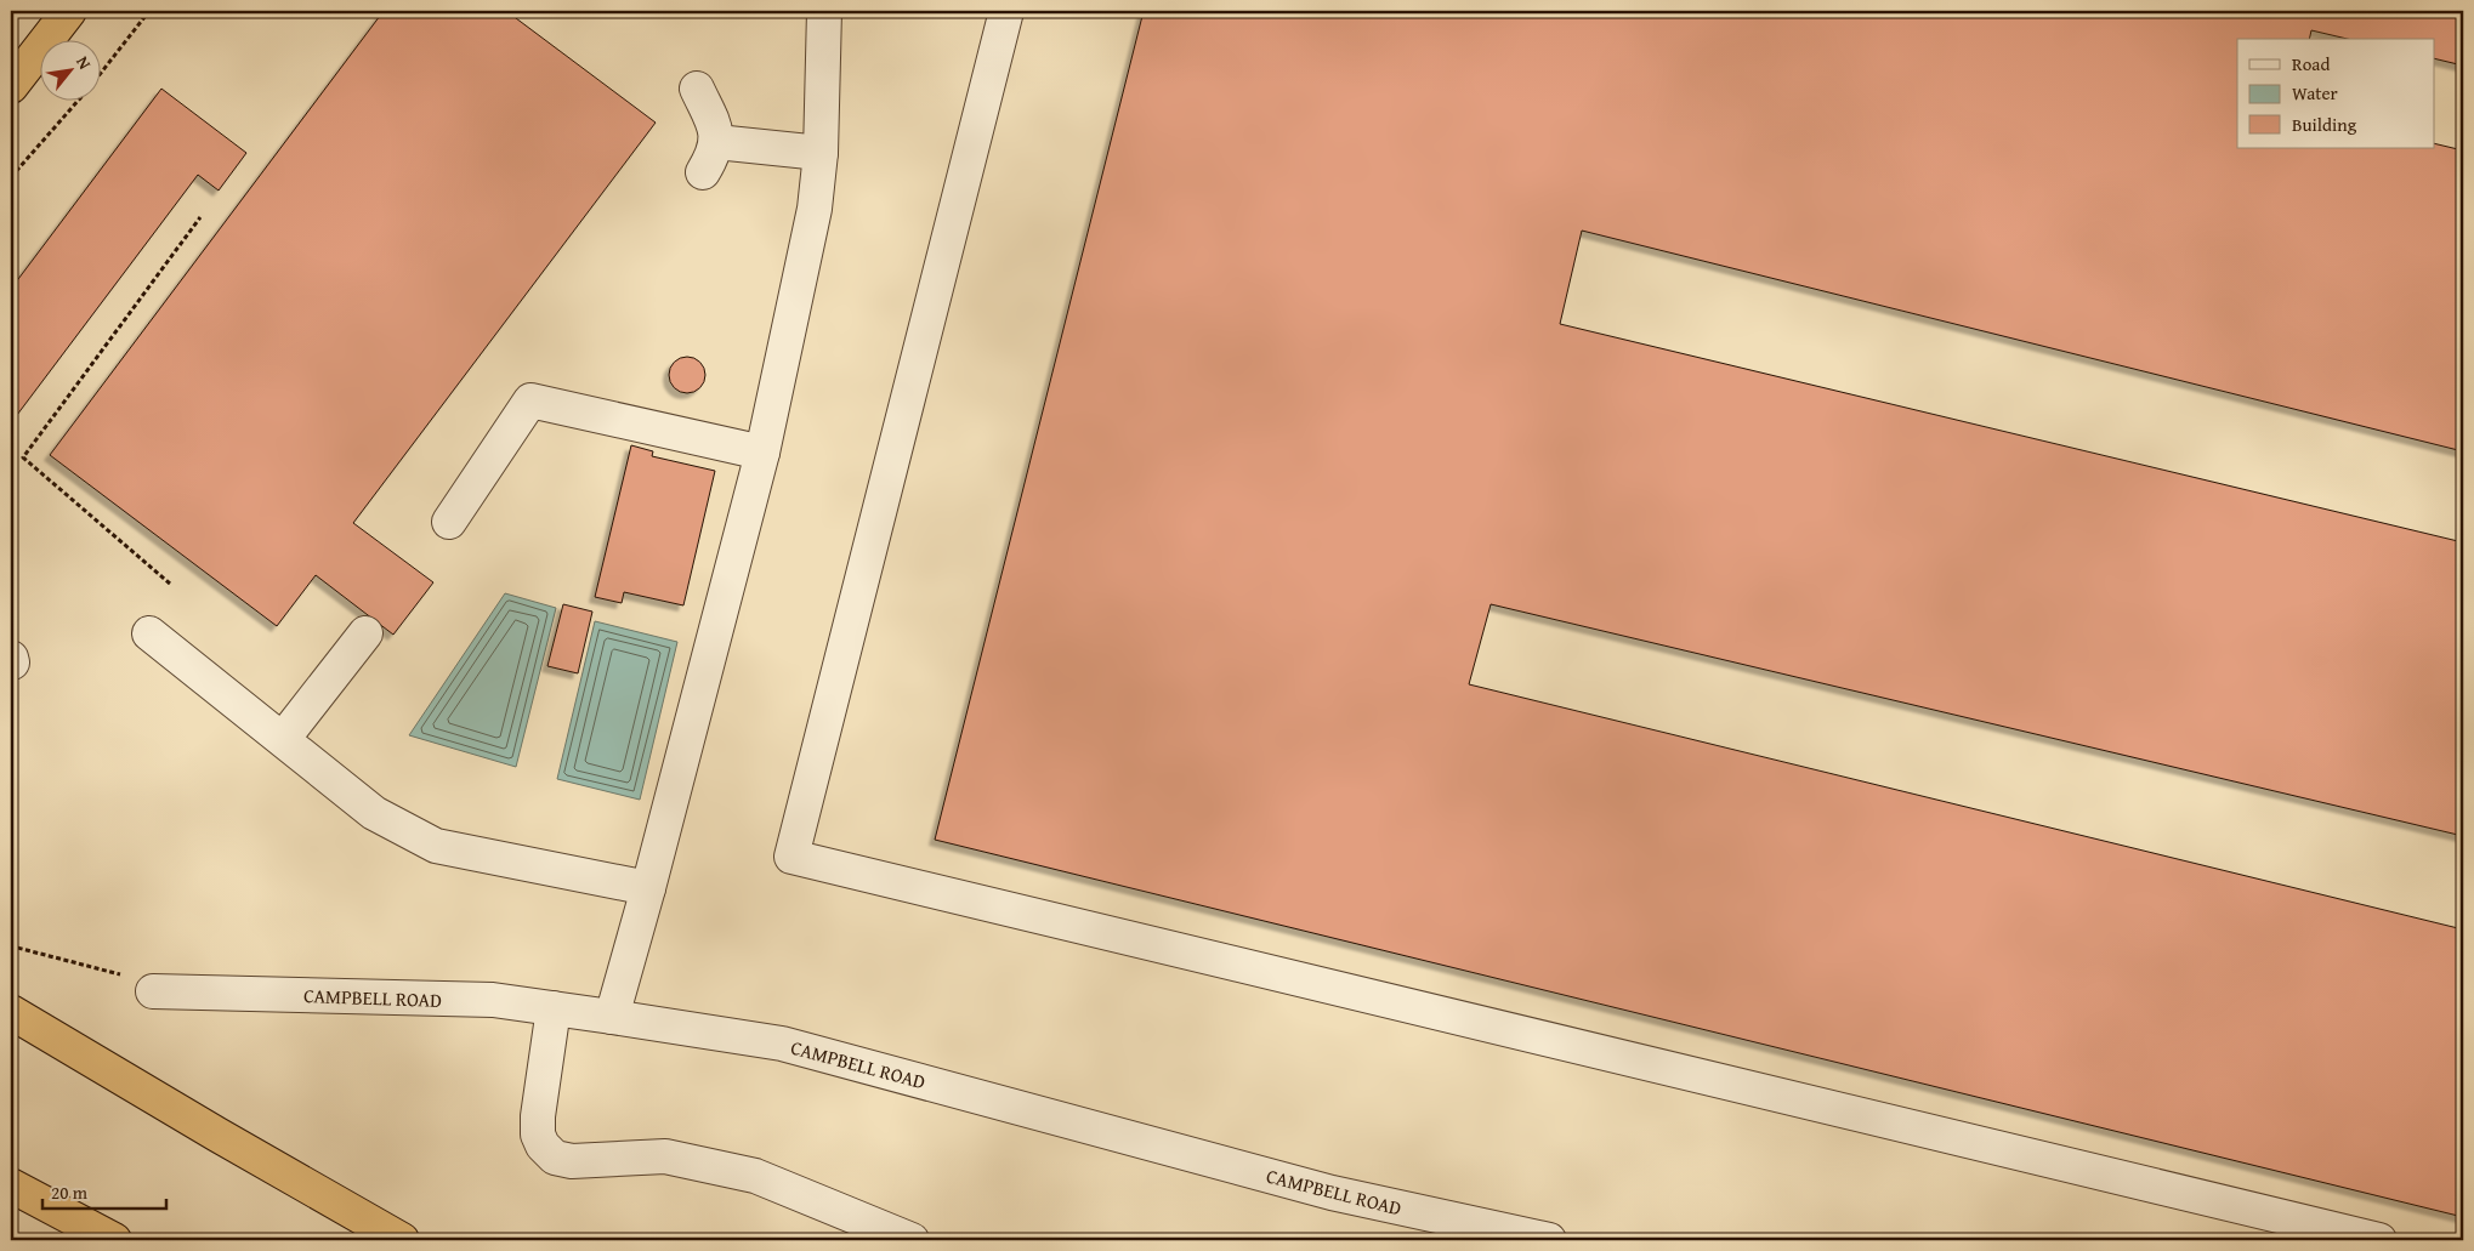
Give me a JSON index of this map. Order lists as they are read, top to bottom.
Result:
{
  "streets": {
    "street": ["CAMPBELL ROAD"]
  },
  "legend": ["Road", "Water", "Building"],
  "scale_bar": "20 m",
  "north": "top right"
}
